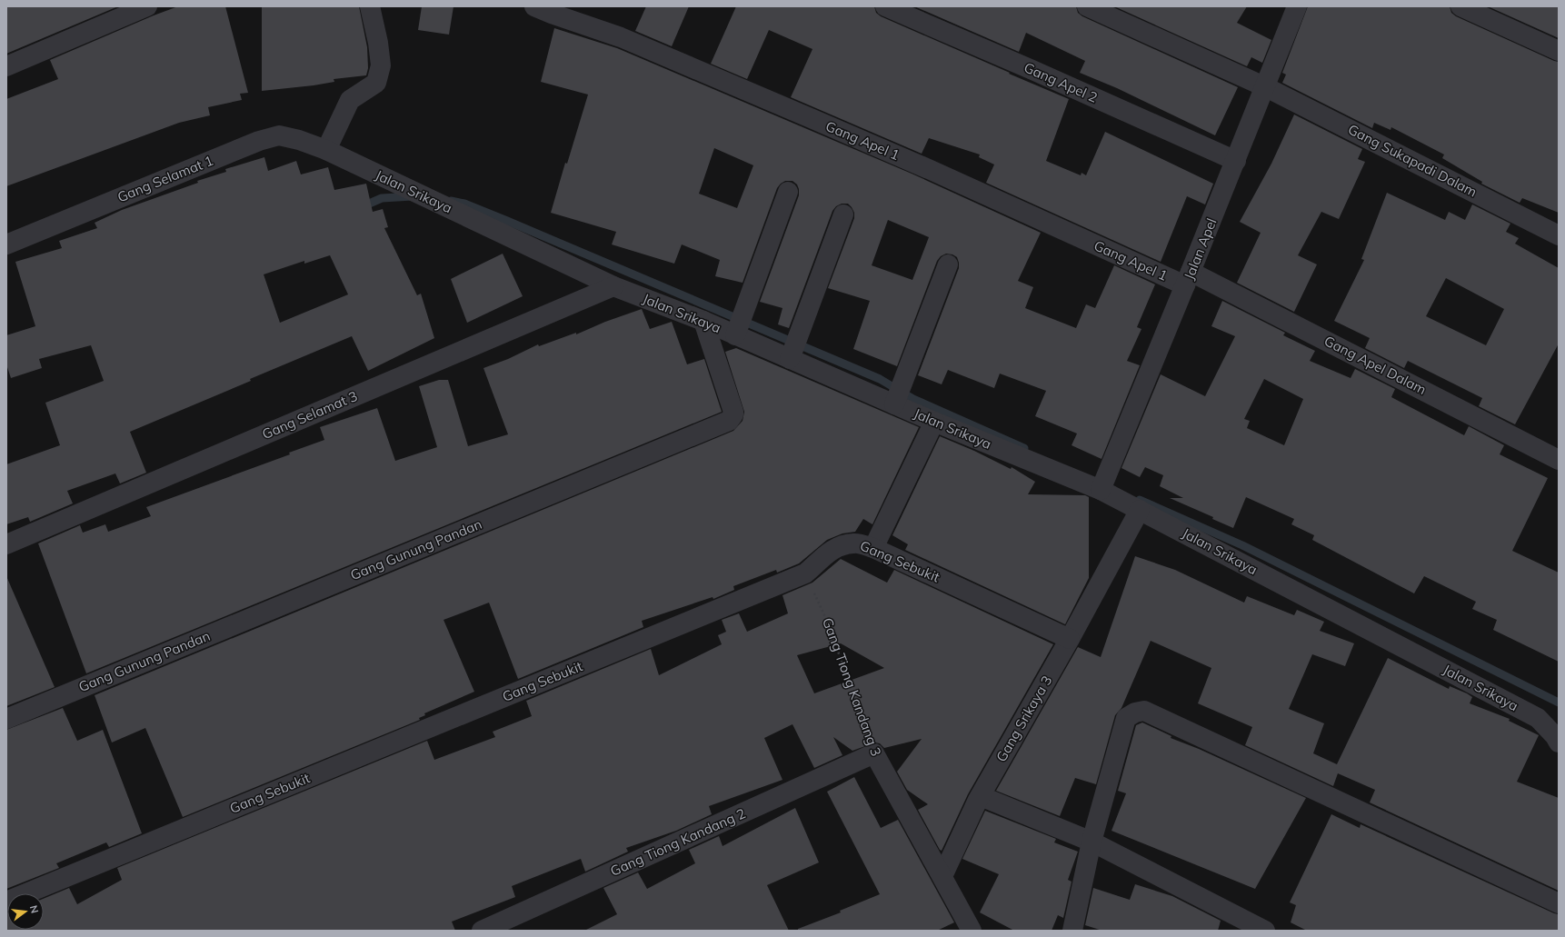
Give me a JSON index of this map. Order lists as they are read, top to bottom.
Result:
{
  "streets": {
    "street": [
      "Gang Apel 2",
      "Gang Apel 1",
      "Gang Sukapadi Dalam",
      "Gang Selamat 1",
      "Jalan Srikaya",
      "Jalan Apel",
      "Gang Apel Dalam",
      "Gang Selamat 3",
      "Gang Gunung Pandan",
      "Gang Sebukit",
      "Gang Tiong Kandang 3",
      "Gang Srikaya 3",
      "Gang Tiong Kandang 2"
    ]
  },
  "crossings": [
    ["Gang Apel 2", "Jalan Apel"],
    ["Gang Apel 1", "Jalan Apel"],
    ["Gang Apel 1", "Gang Apel Dalam"],
    ["Gang Sukapadi Dalam", "Jalan Apel"],
    ["Gang Selamat 1", "Jalan Srikaya"],
    ["Jalan Srikaya", "Jalan Apel"],
    ["Jalan Srikaya", "Gang Selamat 3"],
    ["Jalan Srikaya", "Gang Gunung Pandan"],
    ["Jalan Srikaya", "Gang Srikaya 3"],
    ["Jalan Apel", "Gang Apel Dalam"],
    ["Gang Sebukit", "Gang Tiong Kandang 3"],
    ["Gang Sebukit", "Gang Srikaya 3"],
    ["Gang Tiong Kandang 3", "Gang Srikaya 3"],
    ["Gang Tiong Kandang 3", "Gang Tiong Kandang 2"]
  ],
  "north": "right"
}
